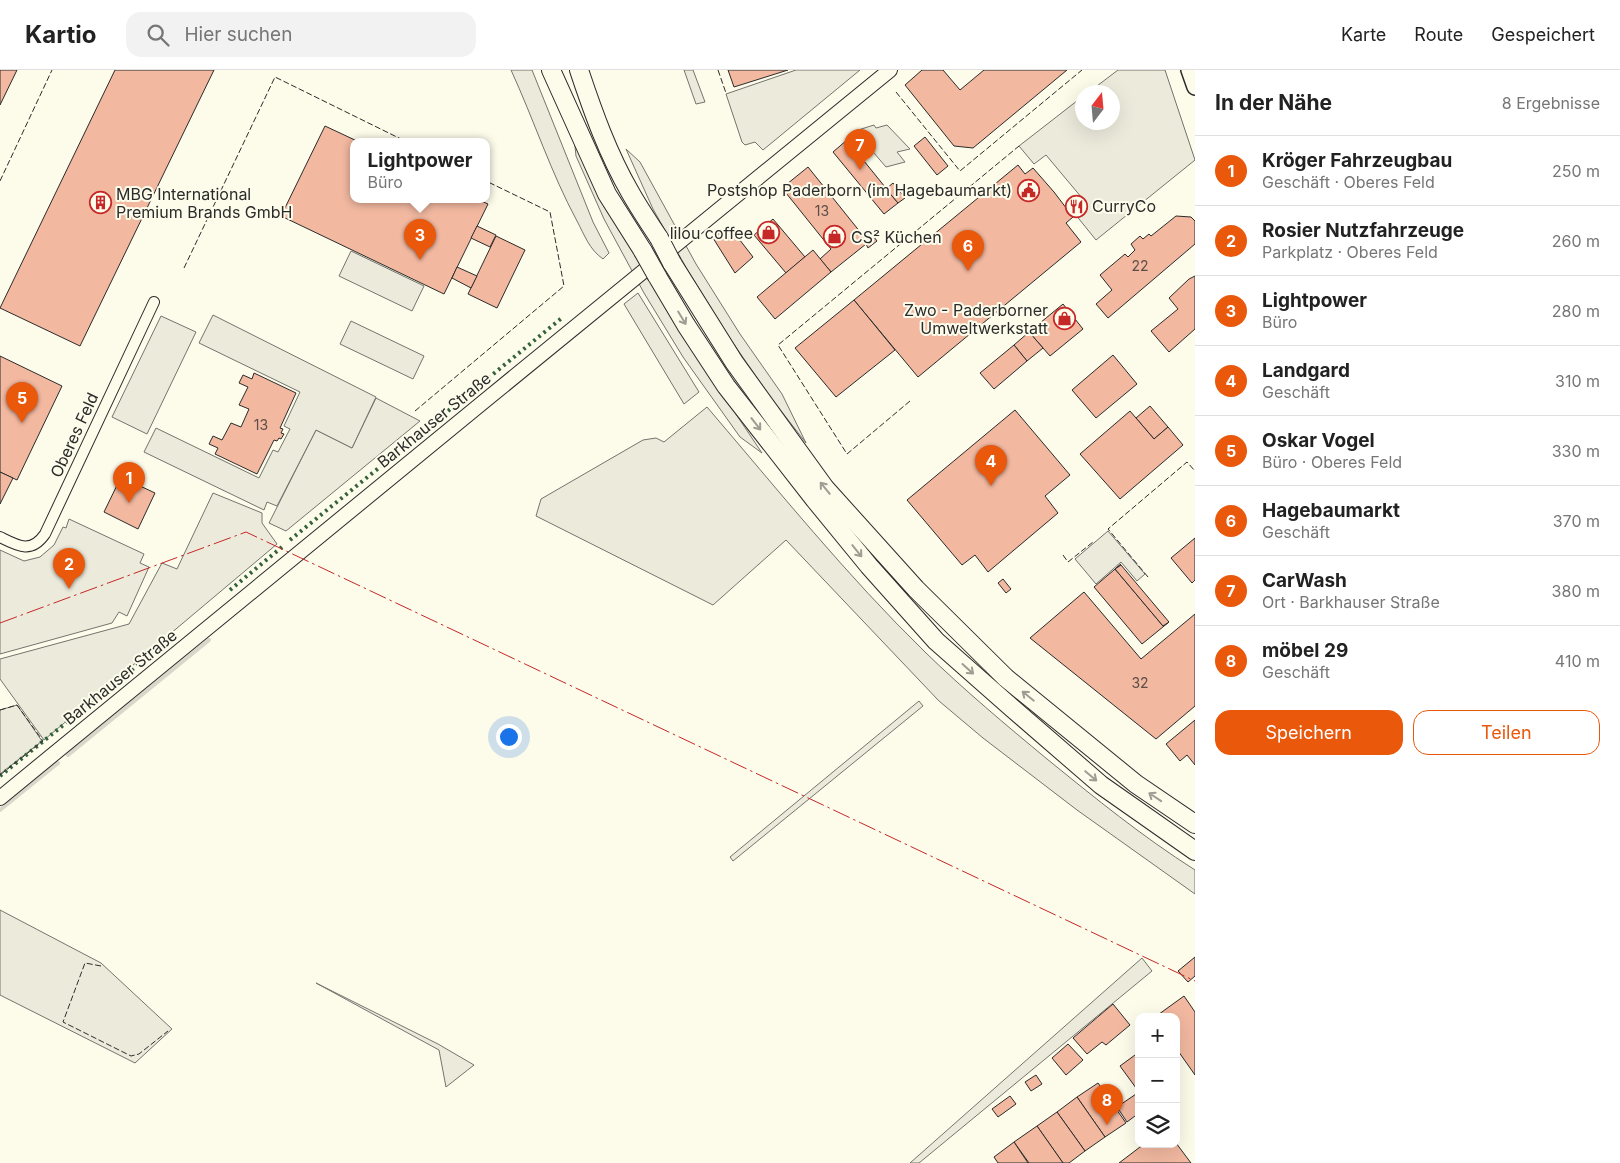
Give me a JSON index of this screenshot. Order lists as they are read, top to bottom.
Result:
{
  "streets": {
    "street": ["Barkhauser Straße", "Oberes Feld"]
  },
  "places": {
    "public building": ["Postshop Paderborn (im Hagebaumarkt)"],
    "building": ["MBG International Premium Brands GmbH"],
    "restaurant": ["CurryCo"],
    "shop": ["lilou coffee", "CS² Küchen", "Zwo - Paderborner Umweltwerkstatt"]
  },
  "house_numbers": [
    "13",
    "22",
    "13",
    "32"
  ],
  "north": "top",
  "page": {
    "header": "Kartio",
    "search": "Hier suchen",
    "nav": ["Karte", "Route", "Gespeichert"],
    "heading": ["In der Nähe", "8 Ergebnisse"],
    "pins": [
      "7",
      "3",
      "6",
      "5",
      "4",
      "1",
      "2",
      "8"
    ],
    "list": [
      {
        "mark": "1",
        "name": "Kröger Fahrzeugbau",
        "note": "Geschäft · Oberes Feld",
        "value": "250 m"
      },
      {
        "mark": "2",
        "name": "Rosier Nutzfahrzeuge",
        "note": "Parkplatz · Oberes Feld",
        "value": "260 m"
      },
      {
        "mark": "3",
        "name": "Lightpower",
        "note": "Büro",
        "value": "280 m"
      },
      {
        "mark": "4",
        "name": "Landgard",
        "note": "Geschäft",
        "value": "310 m"
      },
      {
        "mark": "5",
        "name": "Oskar Vogel",
        "note": "Büro · Oberes Feld",
        "value": "330 m"
      },
      {
        "mark": "6",
        "name": "Hagebaumarkt",
        "note": "Geschäft",
        "value": "370 m"
      },
      {
        "mark": "7",
        "name": "CarWash",
        "note": "Ort · Barkhauser Straße",
        "value": "380 m"
      },
      {
        "mark": "8",
        "name": "möbel 29",
        "note": "Geschäft",
        "value": "410 m"
      }
    ],
    "popup": ["Lightpower", "Büro"],
    "buttons": ["Speichern", "Teilen"],
    "map_buttons": ["+", "−"]
  }
}
